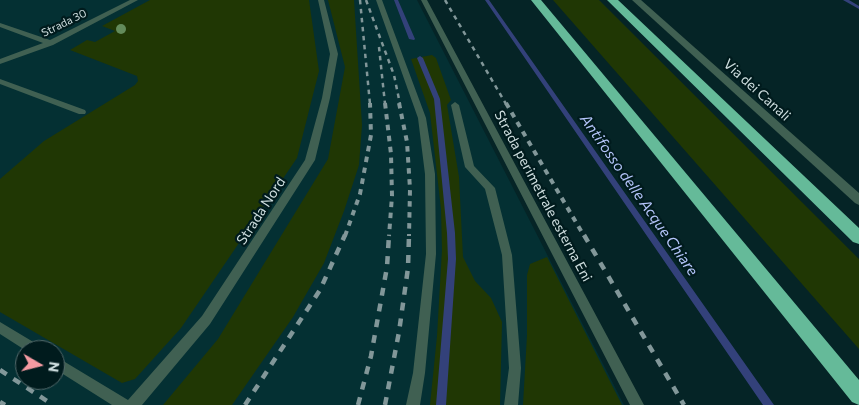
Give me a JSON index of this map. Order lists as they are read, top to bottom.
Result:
{
  "streets": {
    "street": ["Via dei Canali"],
    "lane": ["Strada 30", "Strada perimetrale esterna Eni", "Strada Nord"]
  },
  "water": ["Antifosso delle Acque Chiare"],
  "north": "right"
}
